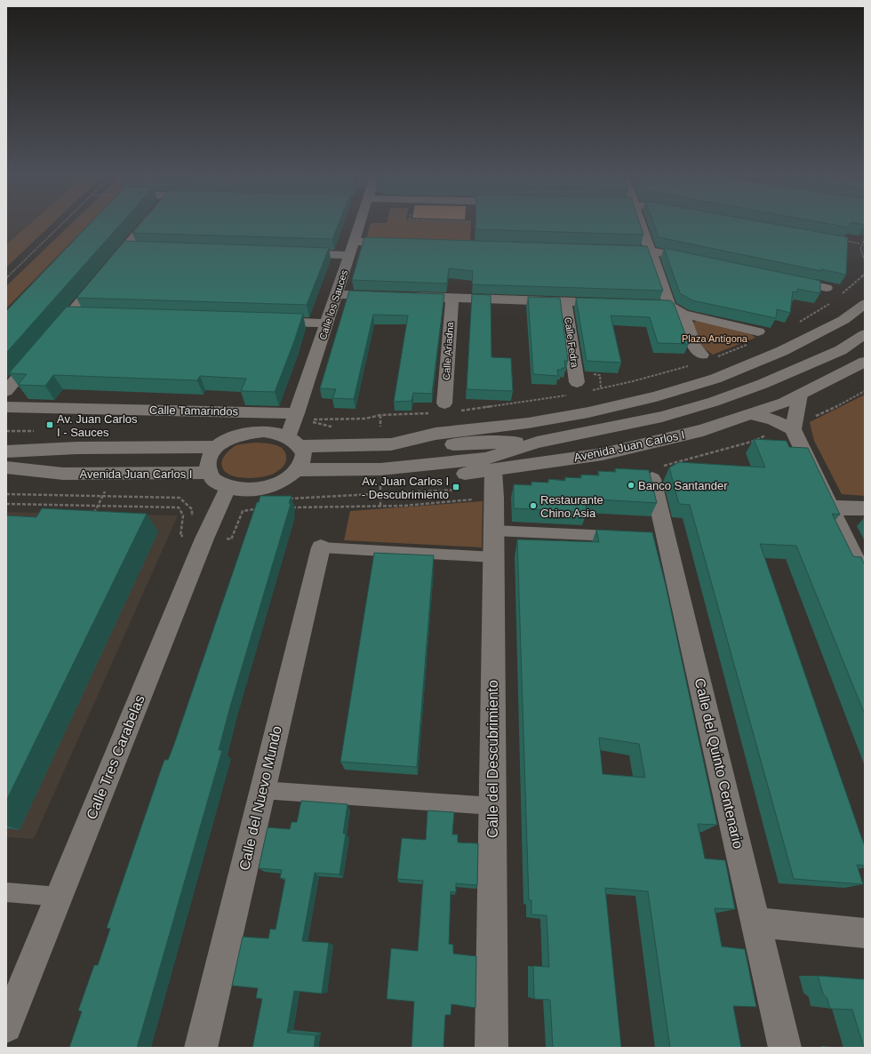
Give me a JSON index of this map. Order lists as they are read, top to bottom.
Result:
{
  "streets": {
    "street": [
      "Calle los Sauces",
      "Calle Fedra",
      "Calle Ariadna",
      "Calle Tamarindos",
      "Avenida Juan Carlos I",
      "Calle Tres Carabelas",
      "Calle del Descubrimiento",
      "Calle del Quinto Centenario",
      "Calle del Nuevo Mundo"
    ]
  },
  "crossings": [
    ["Calle los Sauces", "Calle Tamarindos"],
    ["Calle los Sauces", "Avenida Juan Carlos I"],
    ["Calle los Sauces", "Calle Tres Carabelas"],
    ["Avenida Juan Carlos I", "Calle Tres Carabelas"],
    ["Avenida Juan Carlos I", "Calle del Descubrimiento"]
  ],
  "parks": ["Plaza Antígona"],
  "places": {
    "transit": ["Av. Juan Carlos I - Sauces", "Av. Juan Carlos I - Descubrimiento"],
    "other": ["Banco Santander", "Restaurante Chino Asia"]
  }
}
